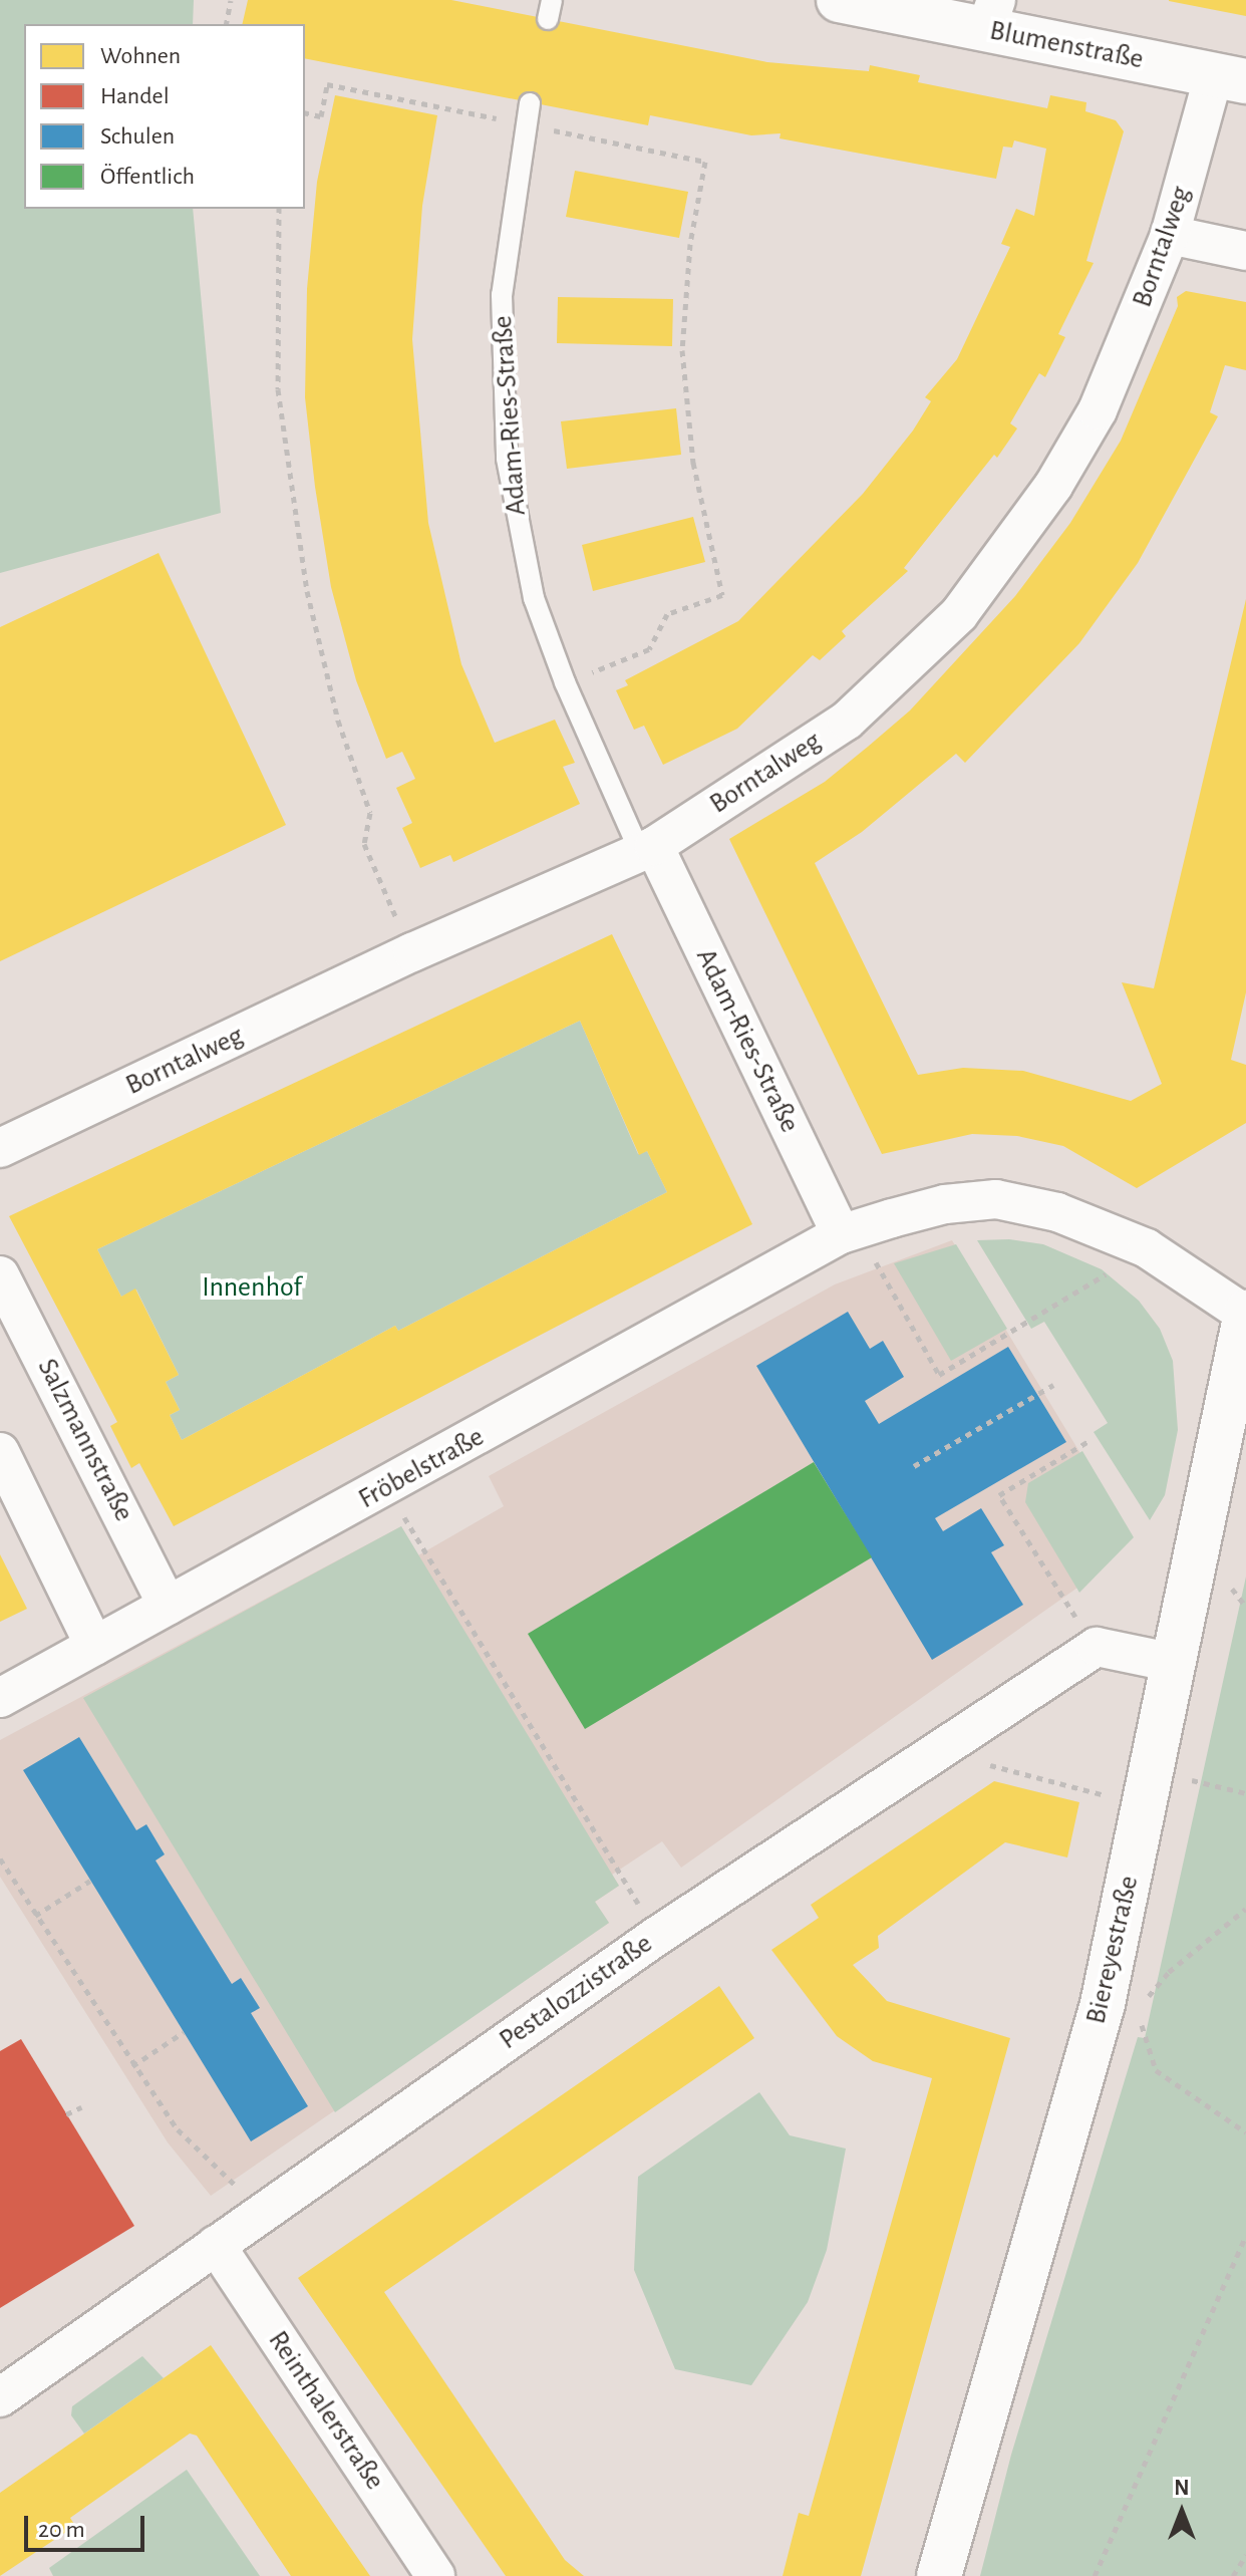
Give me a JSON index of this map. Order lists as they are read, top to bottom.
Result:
{
  "streets": {
    "main road": ["Blumenstraße", "Biereyestraße"],
    "street": [
      "Borntalweg",
      "Adam-Ries-Straße",
      "Salzmannstraße",
      "Fröbelstraße",
      "Pestalozzistraße",
      "Reinthalerstraße"
    ]
  },
  "crossings": [
    ["Blumenstraße", "Borntalweg"],
    ["Borntalweg", "Adam-Ries-Straße"],
    ["Adam-Ries-Straße", "Fröbelstraße"],
    ["Salzmannstraße", "Fröbelstraße"],
    ["Fröbelstraße", "Biereyestraße"],
    ["Biereyestraße", "Pestalozzistraße"],
    ["Pestalozzistraße", "Reinthalerstraße"]
  ],
  "parks": ["Innenhof"],
  "legend": [
    "Wohnen",
    "Handel",
    "Schulen",
    "Öffentlich"
  ],
  "scale_bar": "20 m",
  "north": "top"
}
